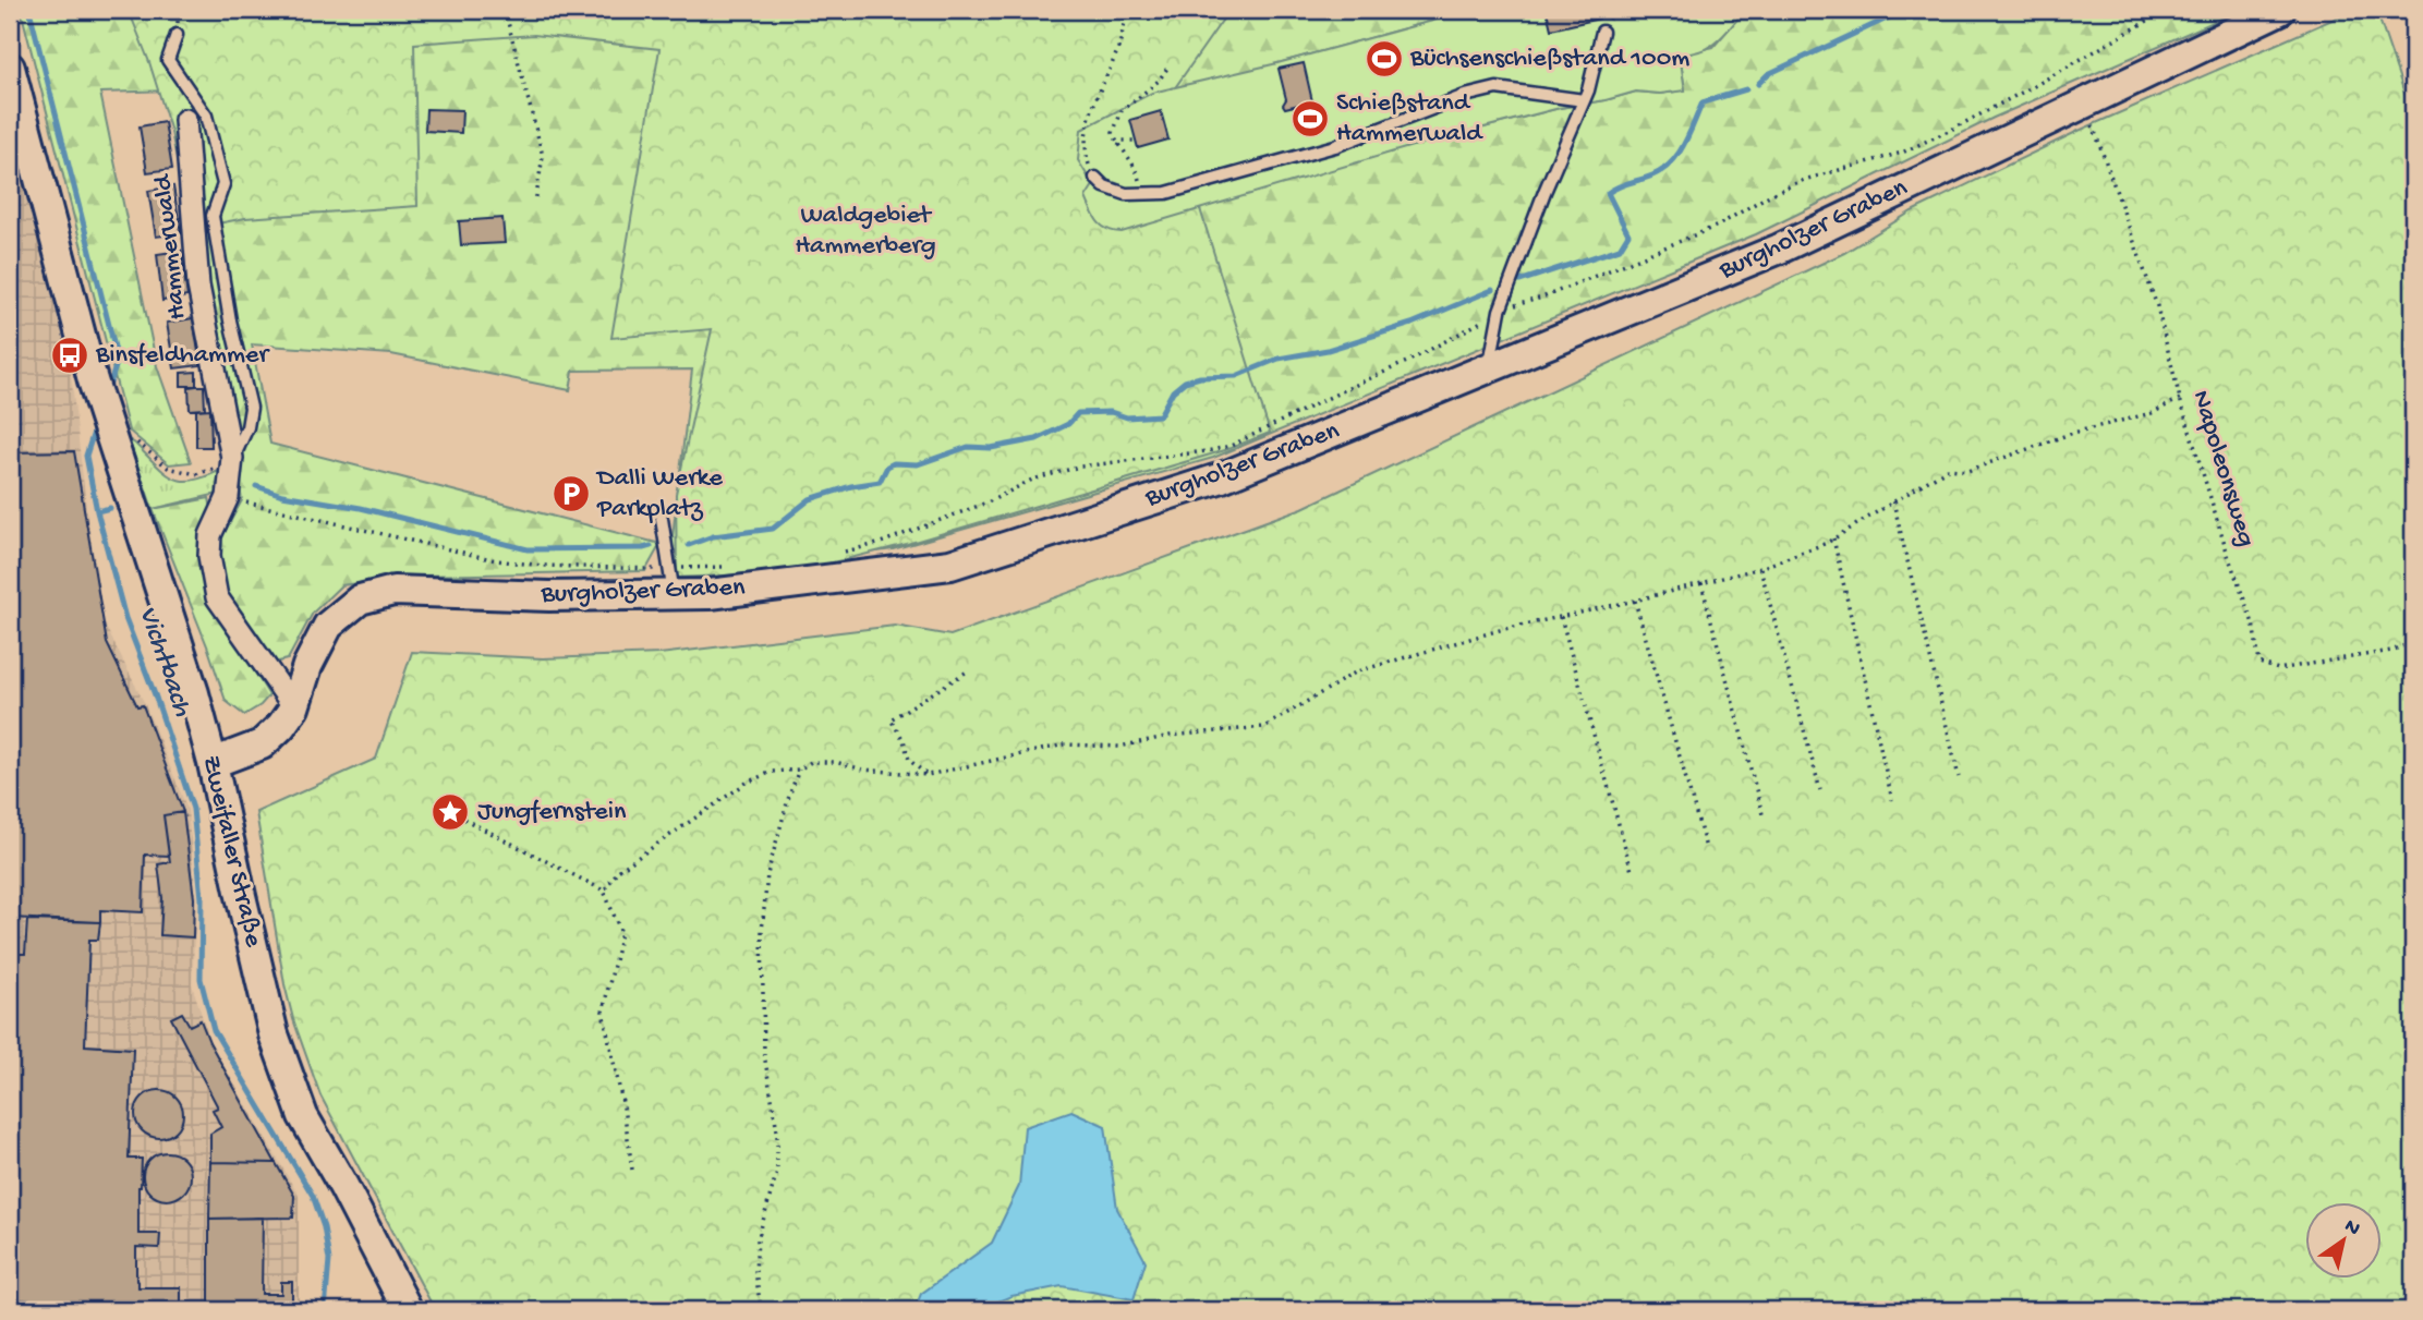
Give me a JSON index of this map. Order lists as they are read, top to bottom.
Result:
{
  "streets": {
    "main road": ["Burgholzer Graben", "Zweifaller Straße"],
    "street": ["Hammerwald"],
    "path": ["Napoleonsweg"]
  },
  "crossings": [
    ["Burgholzer Graben", "Hammerwald"],
    ["Burgholzer Graben", "Zweifaller Straße"]
  ],
  "water": ["Vichtbach"],
  "parks": ["Waldgebiet Hammerberg"],
  "places": {
    "sports": ["Büchsenschießstand 100m", "Schießstand Hammerwald"],
    "bus stop": ["Binsfeldhammer"],
    "parking": ["Dalli Werke Parkplatz"],
    "place": ["Jungfernstein"]
  },
  "north": "top right"
}
